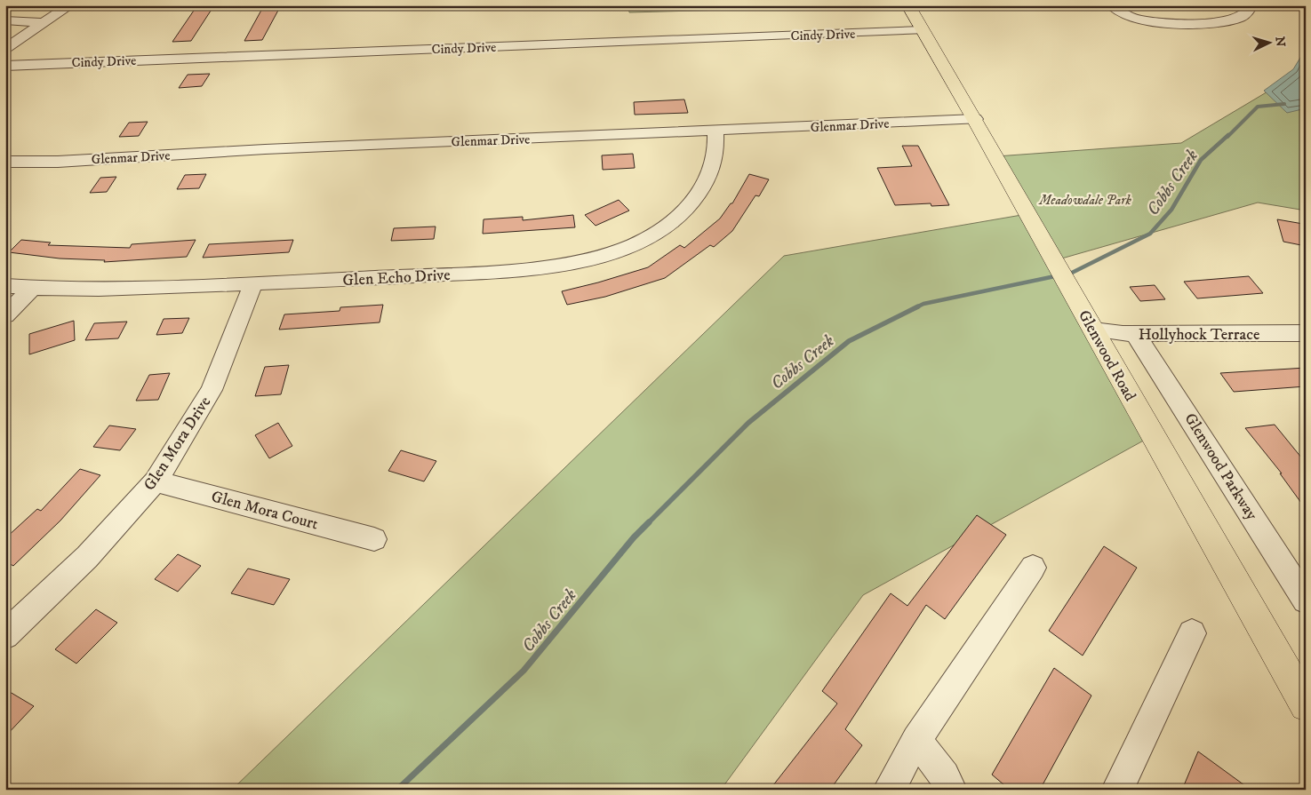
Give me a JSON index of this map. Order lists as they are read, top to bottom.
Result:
{
  "streets": {
    "main road": ["Glenwood Road"],
    "street": [
      "Cindy Drive",
      "Glenmar Drive",
      "Glen Echo Drive",
      "Hollyhock Terrace",
      "Glen Mora Drive",
      "Glenwood Parkway",
      "Glen Mora Court"
    ]
  },
  "crossings": [
    ["Cindy Drive", "Glenwood Road"],
    ["Glenmar Drive", "Glen Echo Drive"],
    ["Glenmar Drive", "Glenwood Road"],
    ["Glen Echo Drive", "Glen Mora Drive"],
    ["Hollyhock Terrace", "Glenwood Road"],
    ["Hollyhock Terrace", "Glenwood Parkway"],
    ["Glen Mora Drive", "Glen Mora Court"]
  ],
  "water": ["Cobbs Creek"],
  "parks": ["Meadowdale Park"],
  "north": "right"
}
